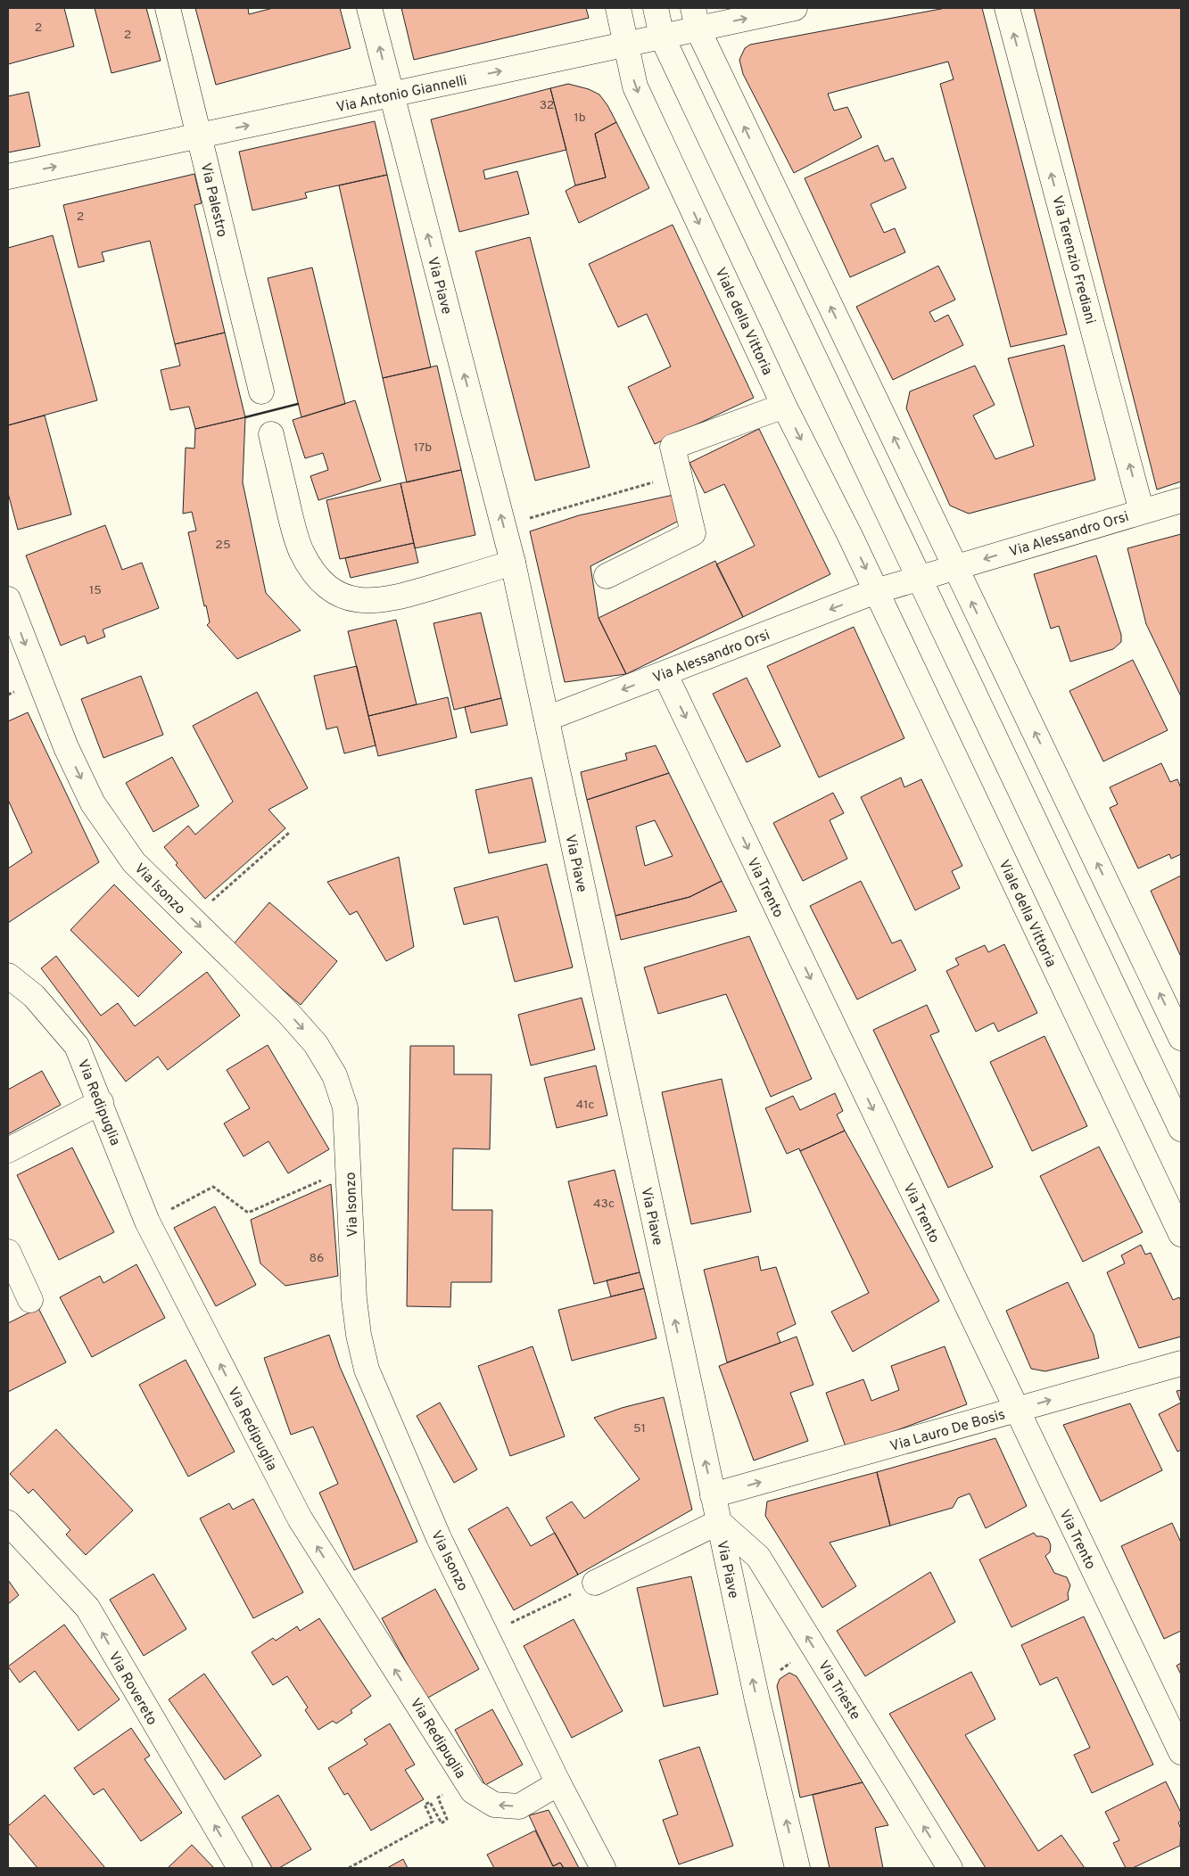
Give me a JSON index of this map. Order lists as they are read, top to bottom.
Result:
{
  "streets": {
    "street": [
      "Via Antonio Giannelli",
      "Via Palestro",
      "Via Terenzio Frediani",
      "Via Piave",
      "Viale della Vittoria",
      "Via Alessandro Orsi",
      "Via Trento",
      "Via Isonzo",
      "Via Redipuglia",
      "Via Lauro De Bosis",
      "Via Rovereto",
      "Via Trieste"
    ]
  },
  "crossings": [
    ["Via Antonio Giannelli", "Via Palestro"],
    ["Via Antonio Giannelli", "Via Piave"],
    ["Via Antonio Giannelli", "Viale della Vittoria"],
    ["Via Terenzio Frediani", "Via Alessandro Orsi"],
    ["Via Piave", "Via Alessandro Orsi"],
    ["Via Piave", "Via Lauro De Bosis"],
    ["Via Piave", "Via Trieste"],
    ["Viale della Vittoria", "Via Alessandro Orsi"],
    ["Via Alessandro Orsi", "Via Trento"],
    ["Via Trento", "Via Lauro De Bosis"],
    ["Via Isonzo", "Via Redipuglia"]
  ],
  "one_way": [
    "Via Antonio Giannelli",
    "Via Terenzio Frediani",
    "Via Piave",
    "Via Alessandro Orsi",
    "Via Trento",
    "Via Isonzo",
    "Via Redipuglia",
    "Via Lauro De Bosis",
    "Via Rovereto",
    "Via Trieste"
  ],
  "house_numbers": [
    "2",
    "2",
    "32",
    "1b",
    "2",
    "17b",
    "25",
    "15",
    "41c",
    "43c",
    "86",
    "51"
  ]
}
